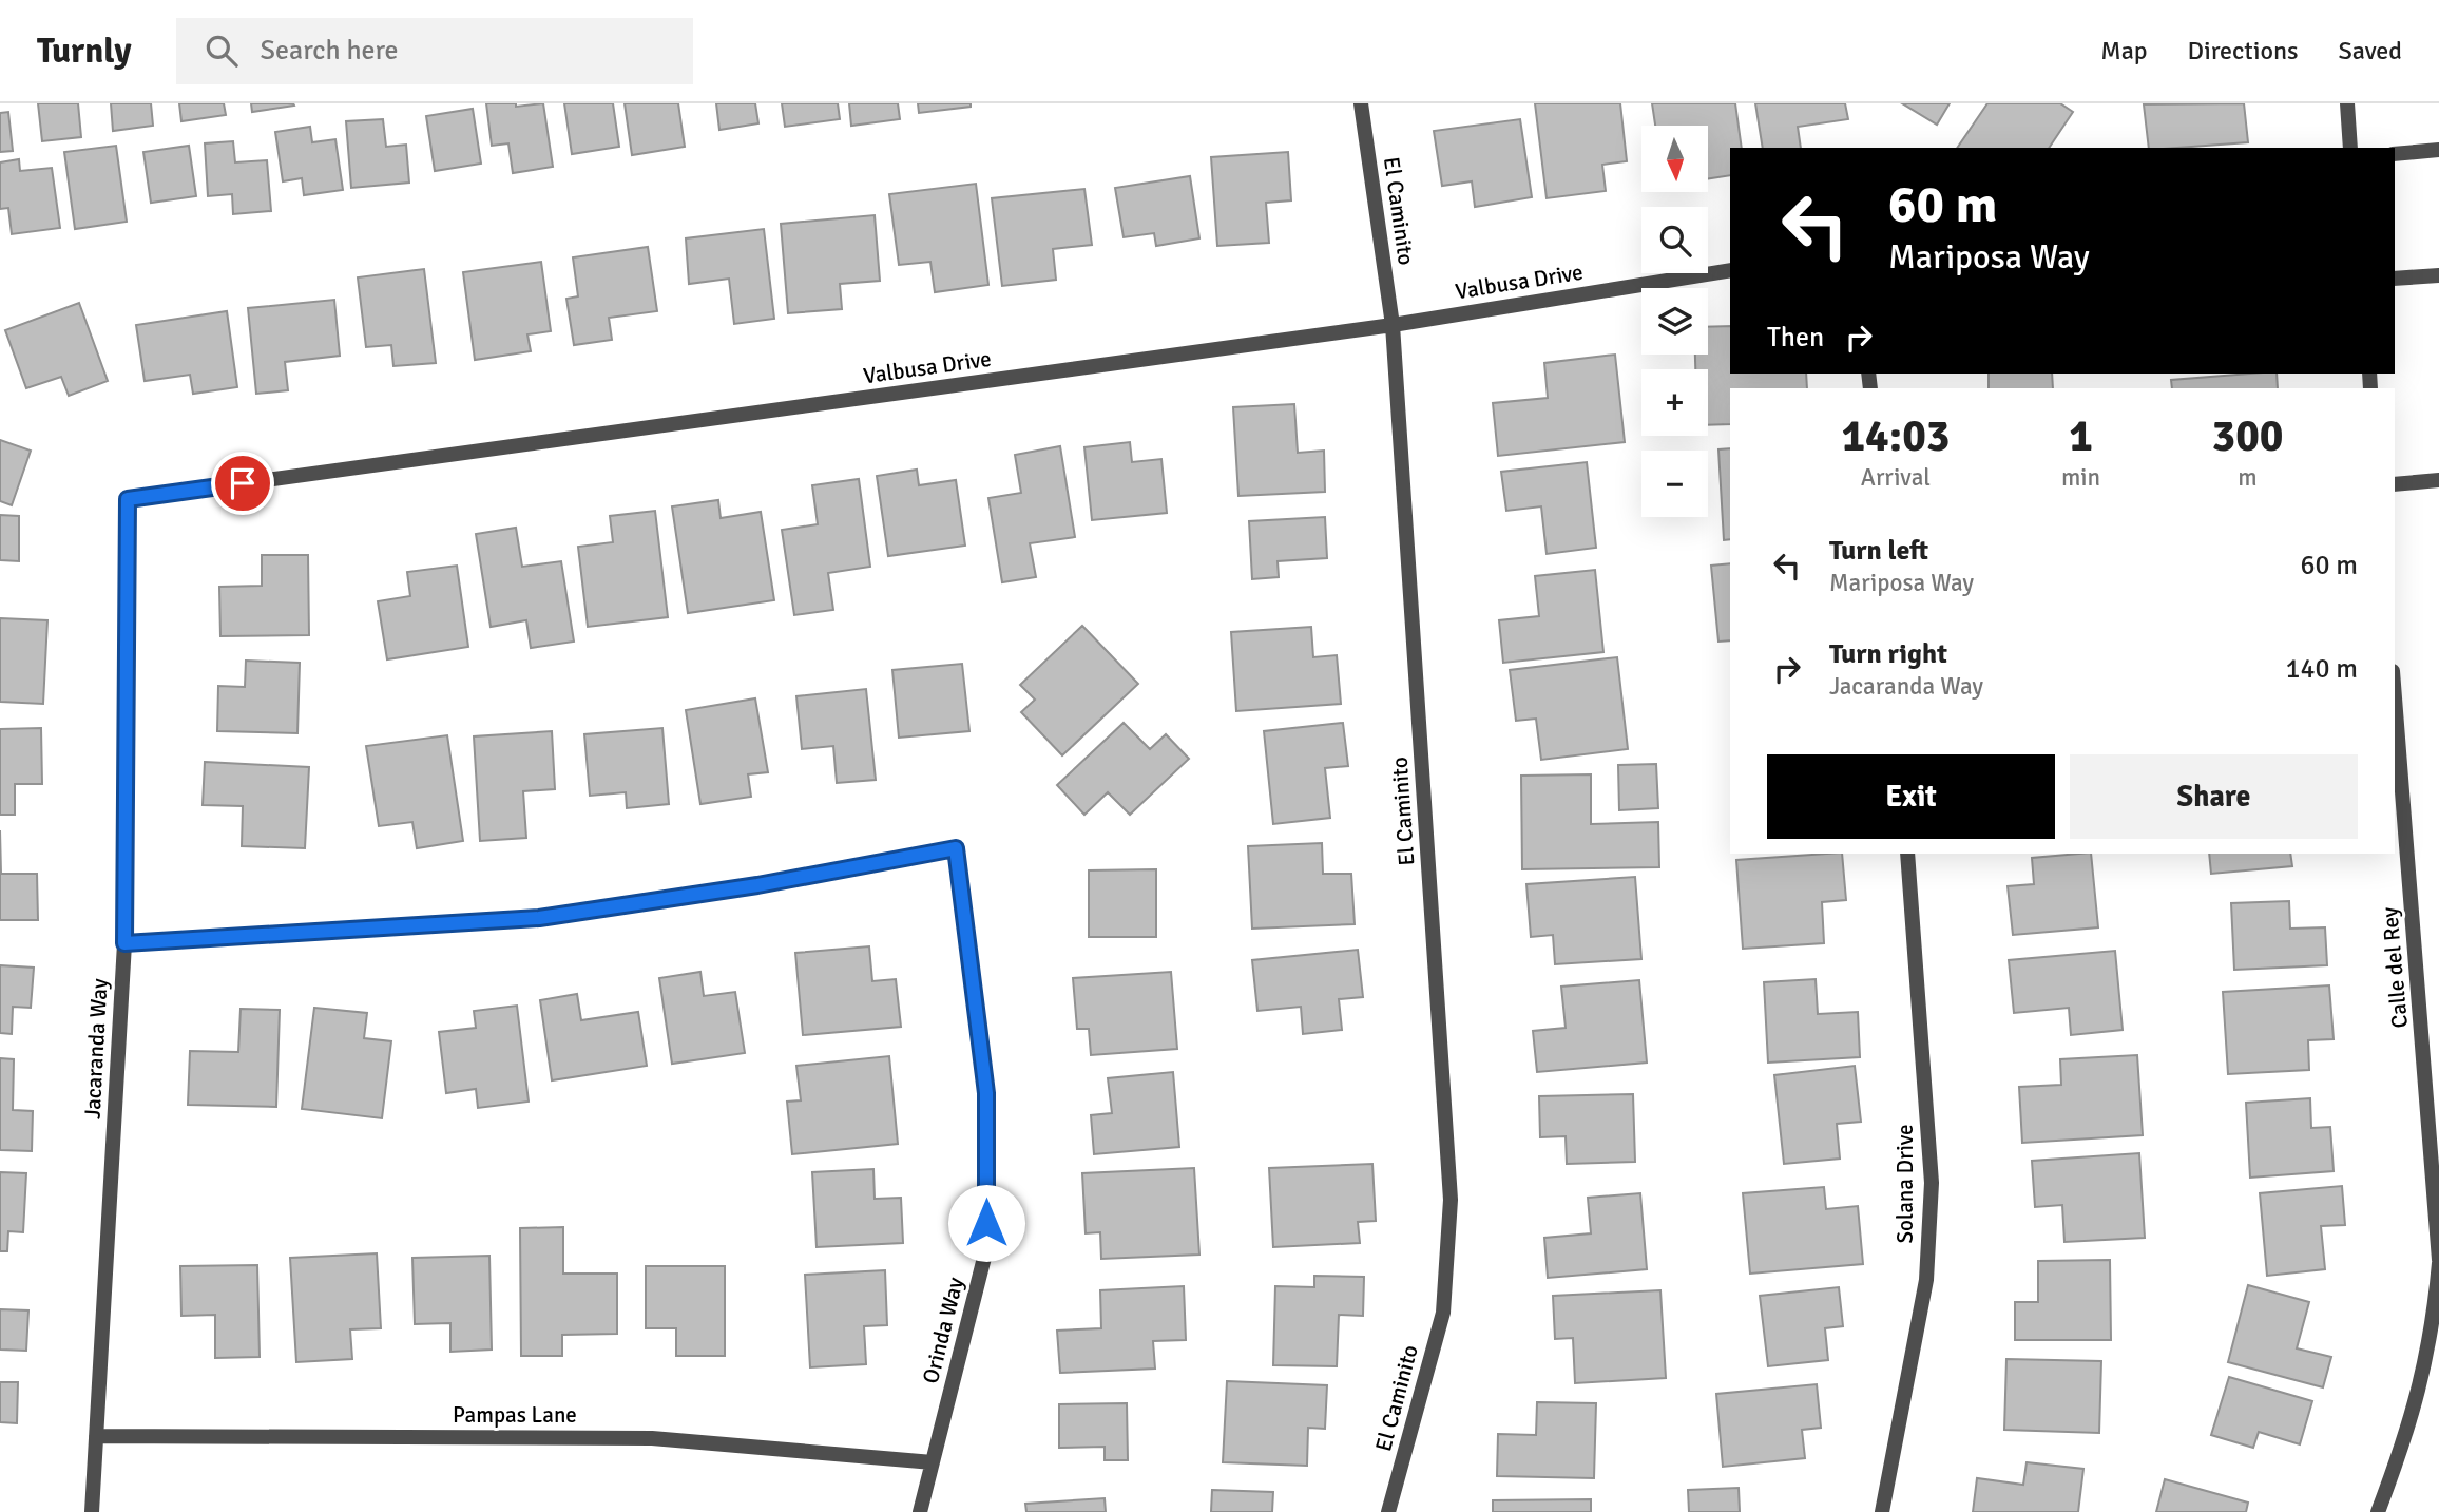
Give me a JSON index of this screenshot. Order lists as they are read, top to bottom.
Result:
{
  "streets": {
    "street": [
      "El Caminito",
      "Valbusa Drive",
      "Calle del Rey",
      "Jacaranda Way",
      "Solana Drive",
      "Orinda Way",
      "Pampas Lane"
    ]
  },
  "crossings": [
    ["El Caminito", "Valbusa Drive"],
    ["Valbusa Drive", "Jacaranda Way"],
    ["Jacaranda Way", "Orinda Way"],
    ["Jacaranda Way", "Pampas Lane"],
    ["Orinda Way", "Pampas Lane"]
  ],
  "north": "bottom",
  "page": {
    "header": "Turnly",
    "search": "Search here",
    "nav": ["Map", "Directions", "Saved"],
    "map_buttons": ["+", "−"],
    "turn": ["60 m", "Mariposa Way"],
    "then": "Then",
    "eta": [
      "14:03",
      "Arrival",
      "1",
      "min",
      "300",
      "m"
    ],
    "list": [
      {
        "name": "Turn left",
        "note": "Mariposa Way",
        "value": "60 m"
      },
      {
        "name": "Turn right",
        "note": "Jacaranda Way",
        "value": "140 m"
      }
    ],
    "buttons": ["Exit", "Share"]
  }
}
